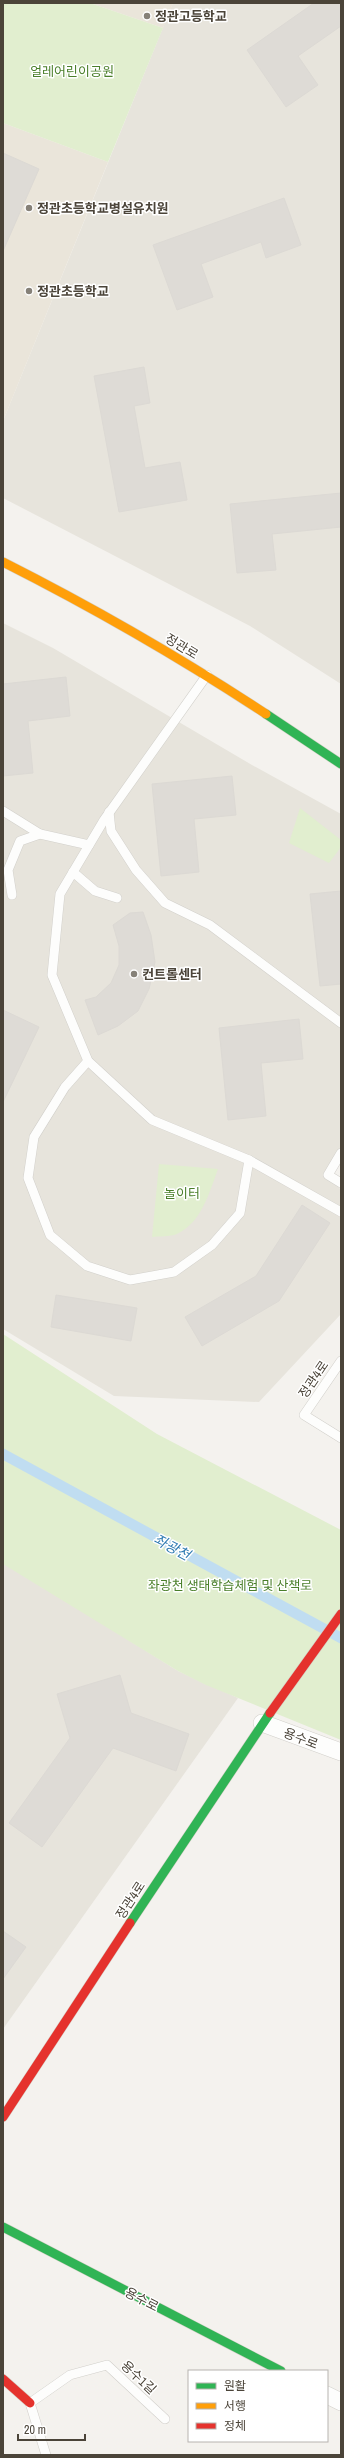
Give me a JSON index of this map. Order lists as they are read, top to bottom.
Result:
{
  "streets": {
    "street": ["정관로", "정관4로", "용수로"],
    "lane": ["용수1길"]
  },
  "crossings": [
    ["정관4로", "용수로"]
  ],
  "water": ["좌광천"],
  "parks": ["얼레어린이공원", "놀이터", "좌광천 생태학습체험 및 산책로"],
  "places": [
    "정관고등학교",
    "정관초등학교병설유치원",
    "정관초등학교",
    "컨트롤센터"
  ],
  "legend": ["원활", "서행", "정체"],
  "scale_bar": "20 m"
}
